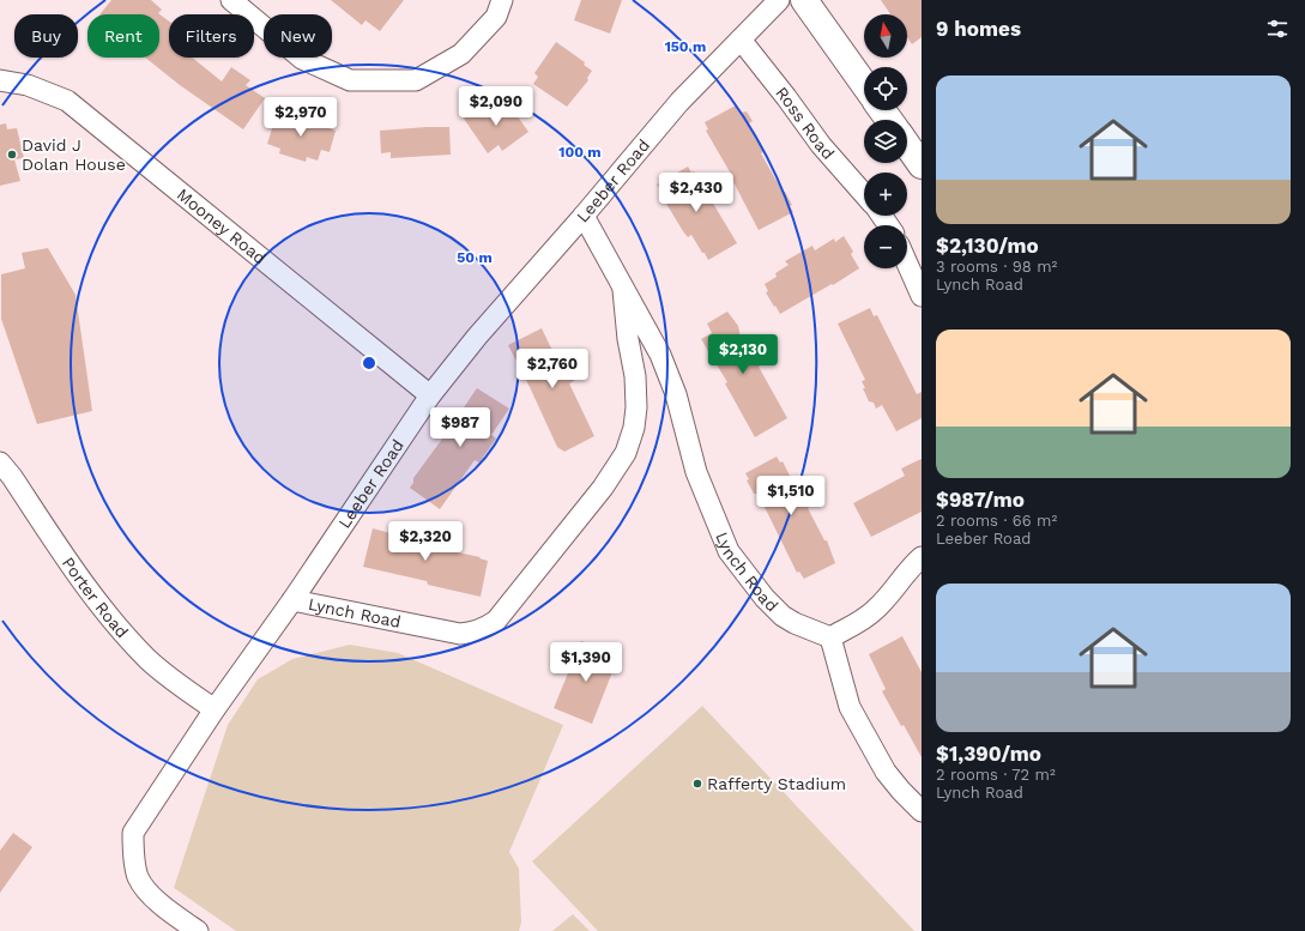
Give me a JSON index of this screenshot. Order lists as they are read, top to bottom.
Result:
{
  "streets": {
    "street": [
      "Ross Road",
      "Leeber Road",
      "Mooney Road",
      "Lynch Road",
      "Porter Road"
    ]
  },
  "crossings": [
    ["Ross Road", "Leeber Road"],
    ["Leeber Road", "Mooney Road"],
    ["Leeber Road", "Lynch Road"],
    ["Leeber Road", "Porter Road"]
  ],
  "places": ["David J Dolan House", "Rafferty Stadium"],
  "north": "top",
  "page": {
    "heading": "9 homes",
    "map_buttons": ["+", "−"],
    "chip": [
      "Buy",
      "Rent",
      "Filters",
      "New"
    ],
    "list": [
      {
        "name": "$2,130/mo",
        "note": "3 rooms · 98 m² · Lynch Road"
      },
      {
        "name": "$987/mo",
        "note": "2 rooms · 66 m² · Leeber Road"
      },
      {
        "name": "$1,390/mo",
        "note": "2 rooms · 72 m² · Lynch Road"
      }
    ],
    "price": [
      "$2,090",
      "$2,970",
      "$2,430",
      "$2,130",
      "$2,760",
      "$987",
      "$1,510",
      "$2,320",
      "$1,390"
    ]
  },
  "rings": ["150 m", "100 m", "50 m"]
}
